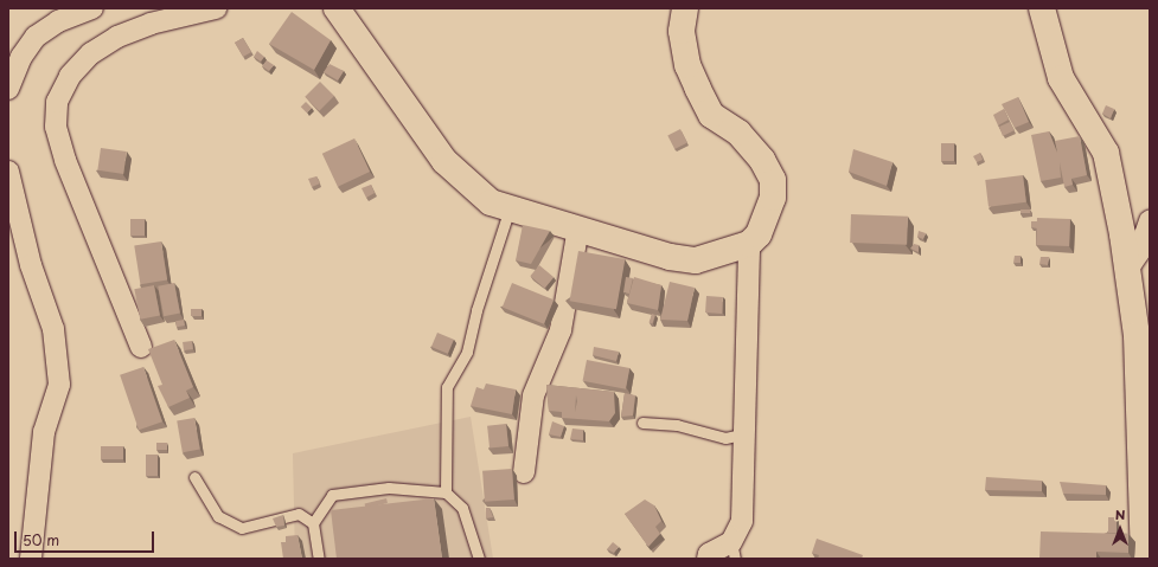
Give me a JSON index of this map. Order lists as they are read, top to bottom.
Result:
{
  "scale_bar": "50 m",
  "north": "top"
}
